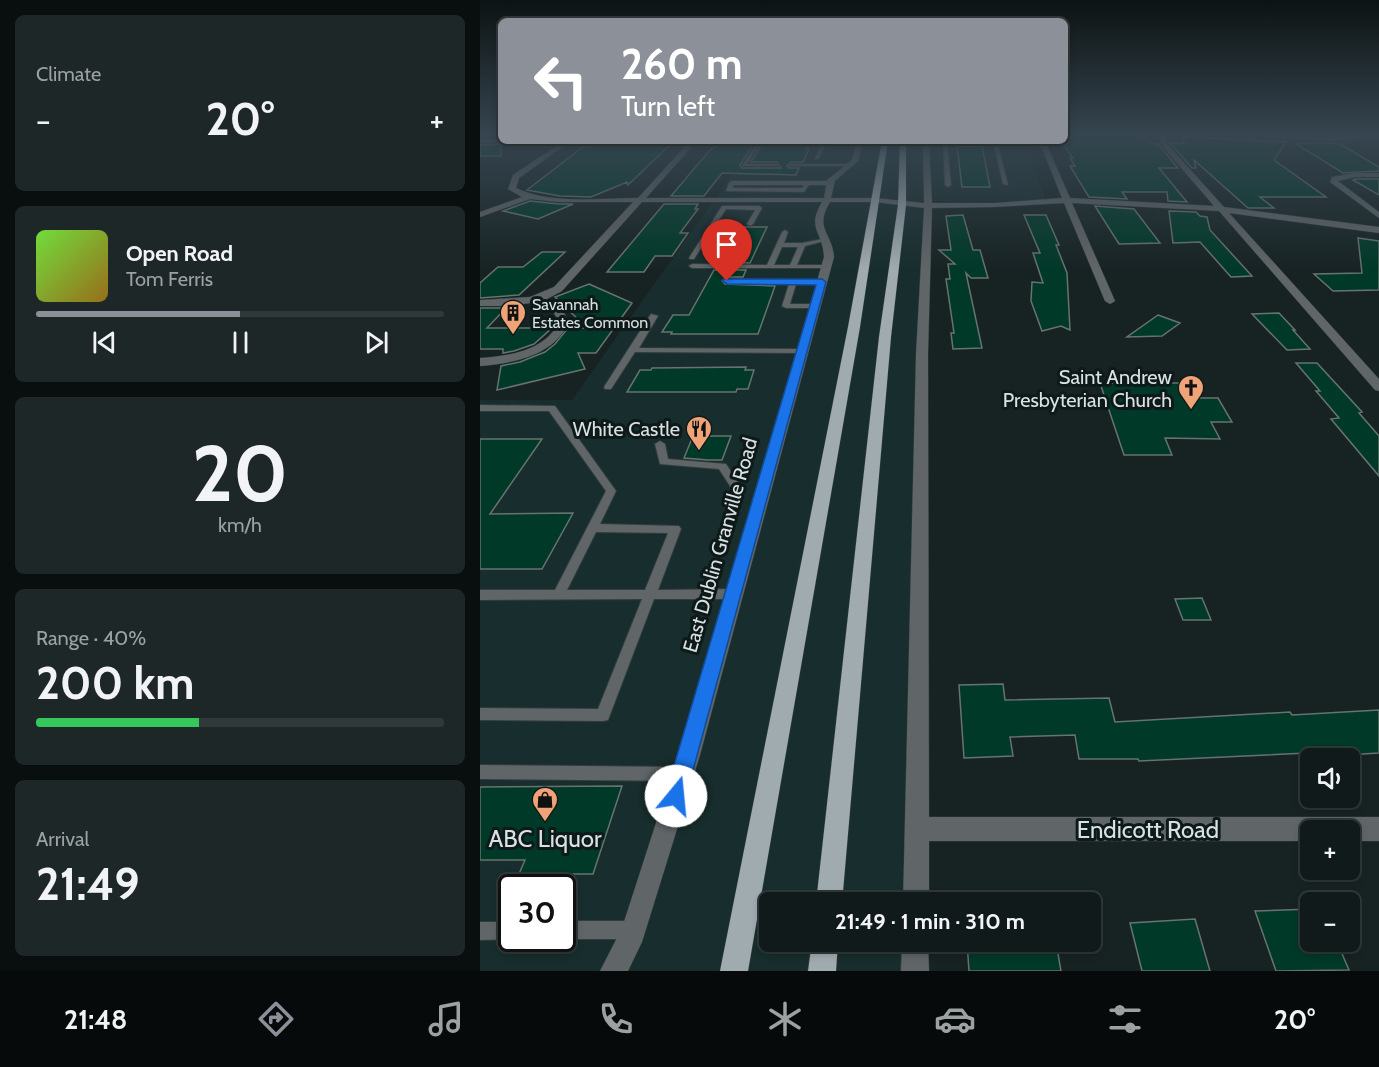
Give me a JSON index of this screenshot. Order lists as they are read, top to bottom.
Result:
{
  "streets": {
    "street": ["East Dublin Granville Road", "Endicott Road"]
  },
  "places": {
    "building": ["Savannah Estates Common"],
    "church": ["Saint Andrew Presbyterian Church"],
    "restaurant": ["White Castle"],
    "shop": ["ABC Liquor"]
  },
  "page": {
    "tile": [
      "Climate",
      ["20", "km/h"],
      ["Range · 40%", "200 km"],
      ["Arrival", "21:49"]
    ],
    "turn": ["260 m", "Turn left"],
    "heat": ["−", "20°", "+"],
    "song": ["Open Road", "Tom Ferris"],
    "map_buttons": ["+", "−"],
    "limit": "30",
    "trip": "21:49 · 1 min · 310 m",
    "tabs": ["21:48", "20°"]
  }
}
